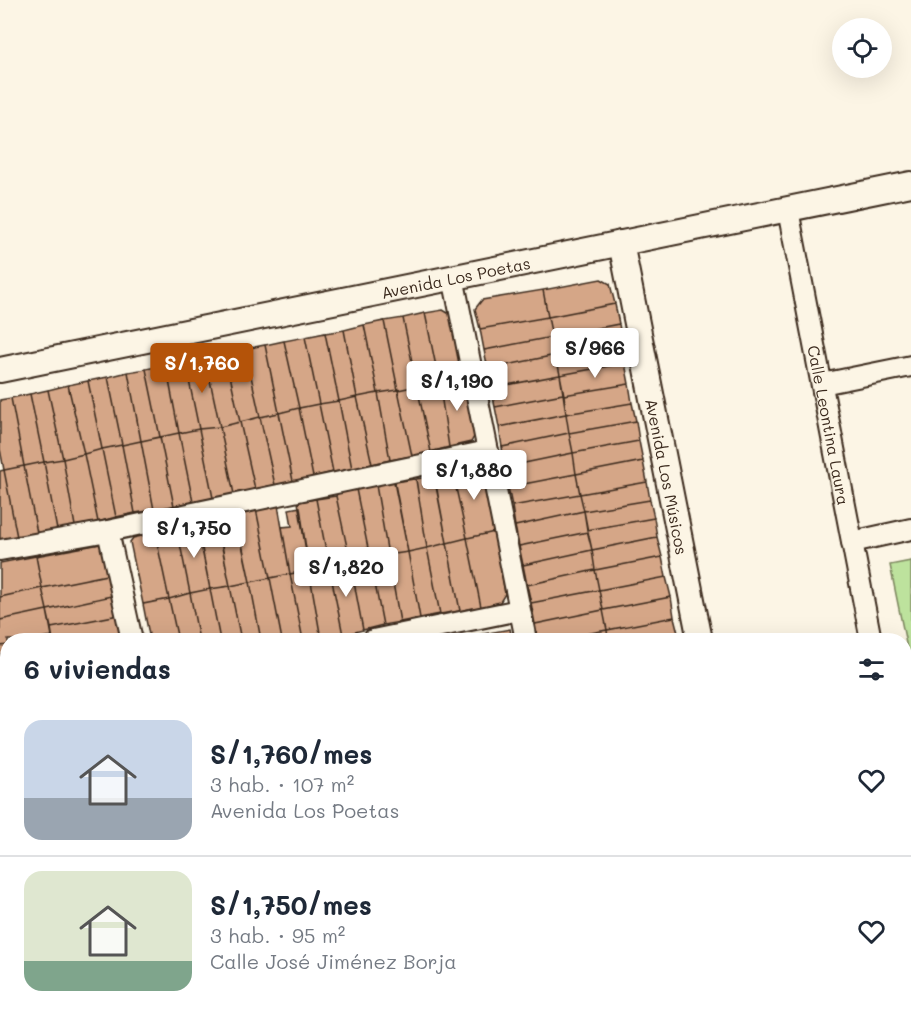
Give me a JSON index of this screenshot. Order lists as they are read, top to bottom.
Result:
{
  "streets": {
    "street": ["Avenida Los Poetas", "Calle Leontina Laura", "Avenida Los Músicos"]
  },
  "crossings": [
    ["Avenida Los Poetas", "Calle Leontina Laura"],
    ["Avenida Los Poetas", "Avenida Los Músicos"]
  ],
  "page": {
    "price": [
      "S/966",
      "S/1,760",
      "S/1,190",
      "S/1,880",
      "S/1,750",
      "S/1,820"
    ],
    "heading": "6 viviendas",
    "list": [
      {
        "name": "S/1,760/mes",
        "note": "3 hab. · 107 m² · Avenida Los Poetas"
      },
      {
        "name": "S/1,750/mes",
        "note": "3 hab. · 95 m² · Calle José Jiménez Borja"
      }
    ]
  }
}
